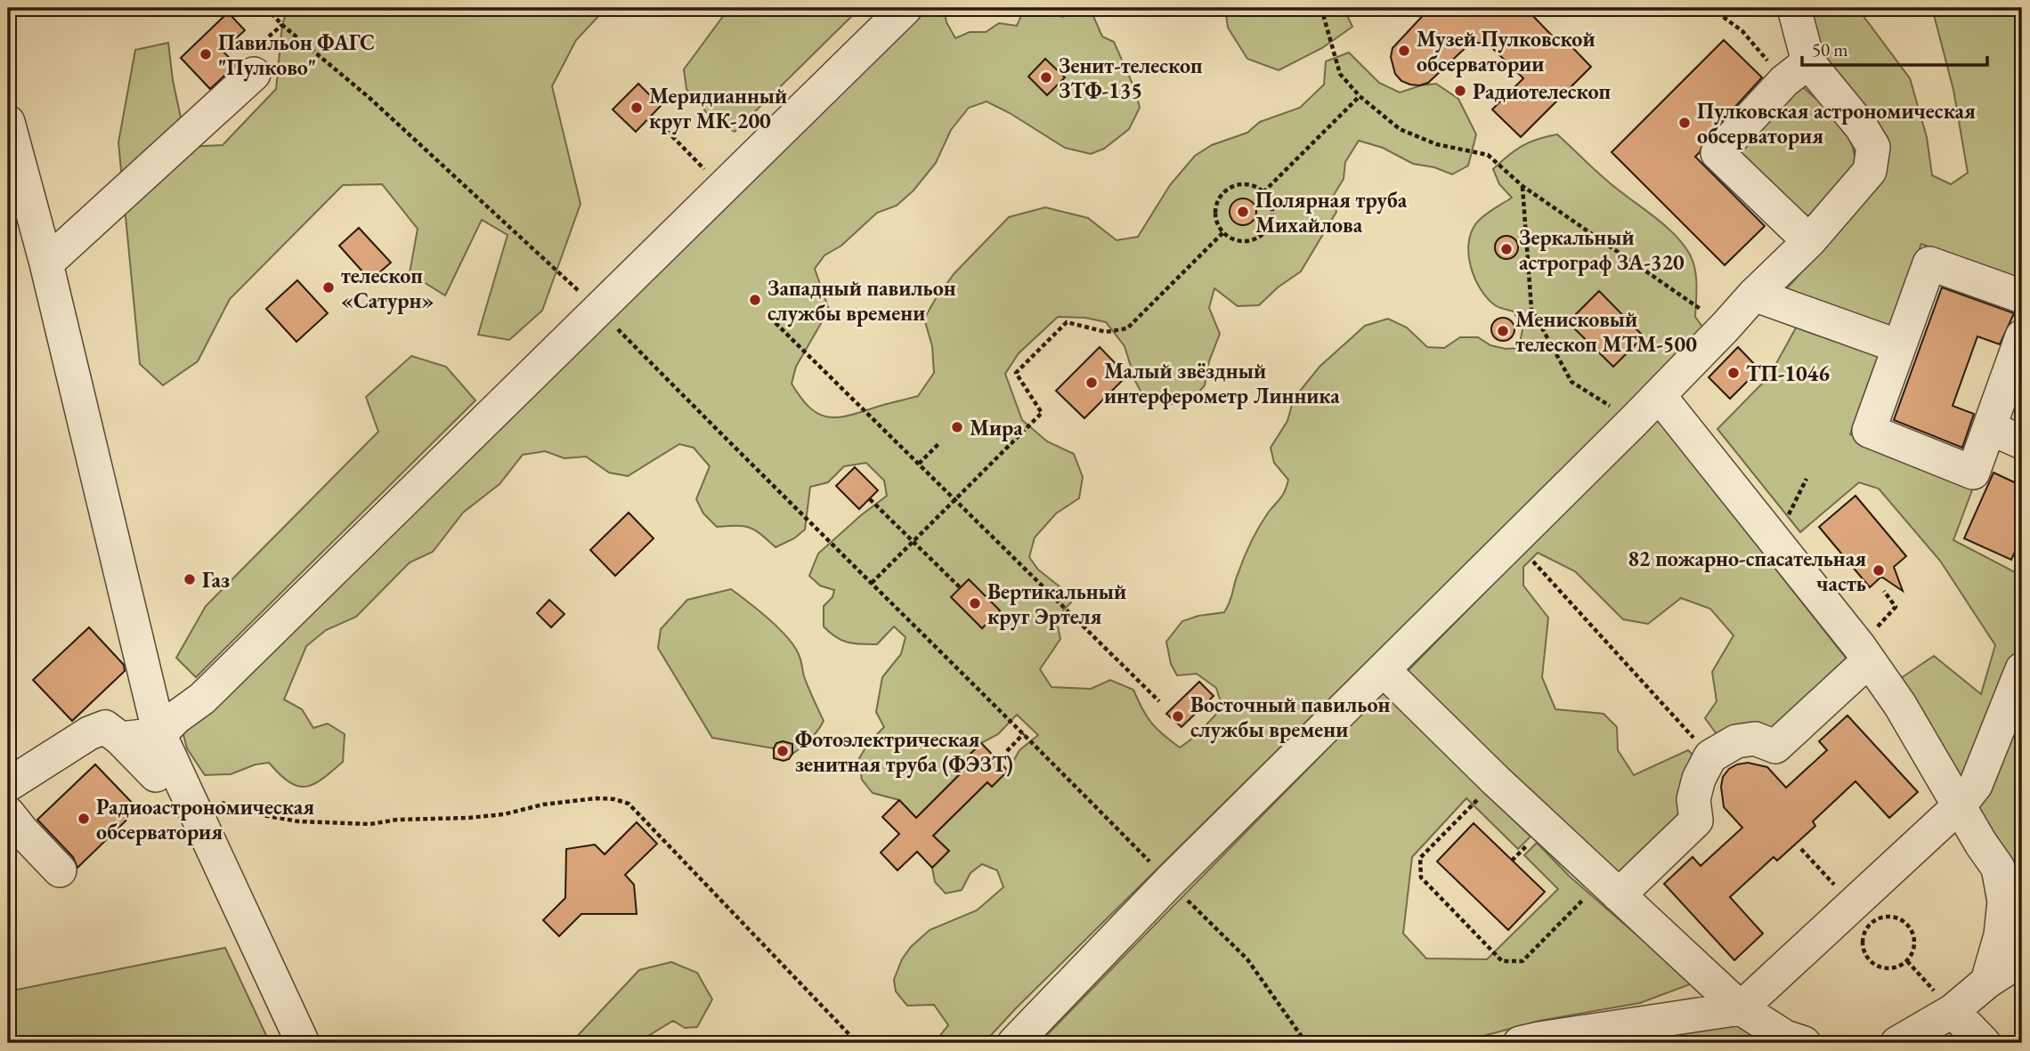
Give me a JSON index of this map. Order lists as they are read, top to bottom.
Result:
{
  "places": [
    "Музей Пулковской обсерватории",
    "Павильон ФАГС \"Пулково\"",
    "Зенит-телескоп ЗТФ-135",
    "Радиотелескоп",
    "Меридианный круг МК-200",
    "Пулковская астрономическая обсерватория",
    "Полярная труба Михайлова",
    "Зеркальный астрограф ЗА-320",
    "телескоп «Сатурн»",
    "Западный павильон службы времени",
    "Менисковый телескоп МТМ-500",
    "ТП-1046",
    "Малый звёздный интерферометр Линника",
    "Мира",
    "82 пожарно-спасательная часть",
    "Газ",
    "Вертикальный круг Эртеля",
    "Восточный павильон службы времени",
    "Фотоэлектрическая зенитная труба (ФЭЗТ)",
    "Радиоастрономическая обсерватория"
  ],
  "scale_bar": "50 m"
}
